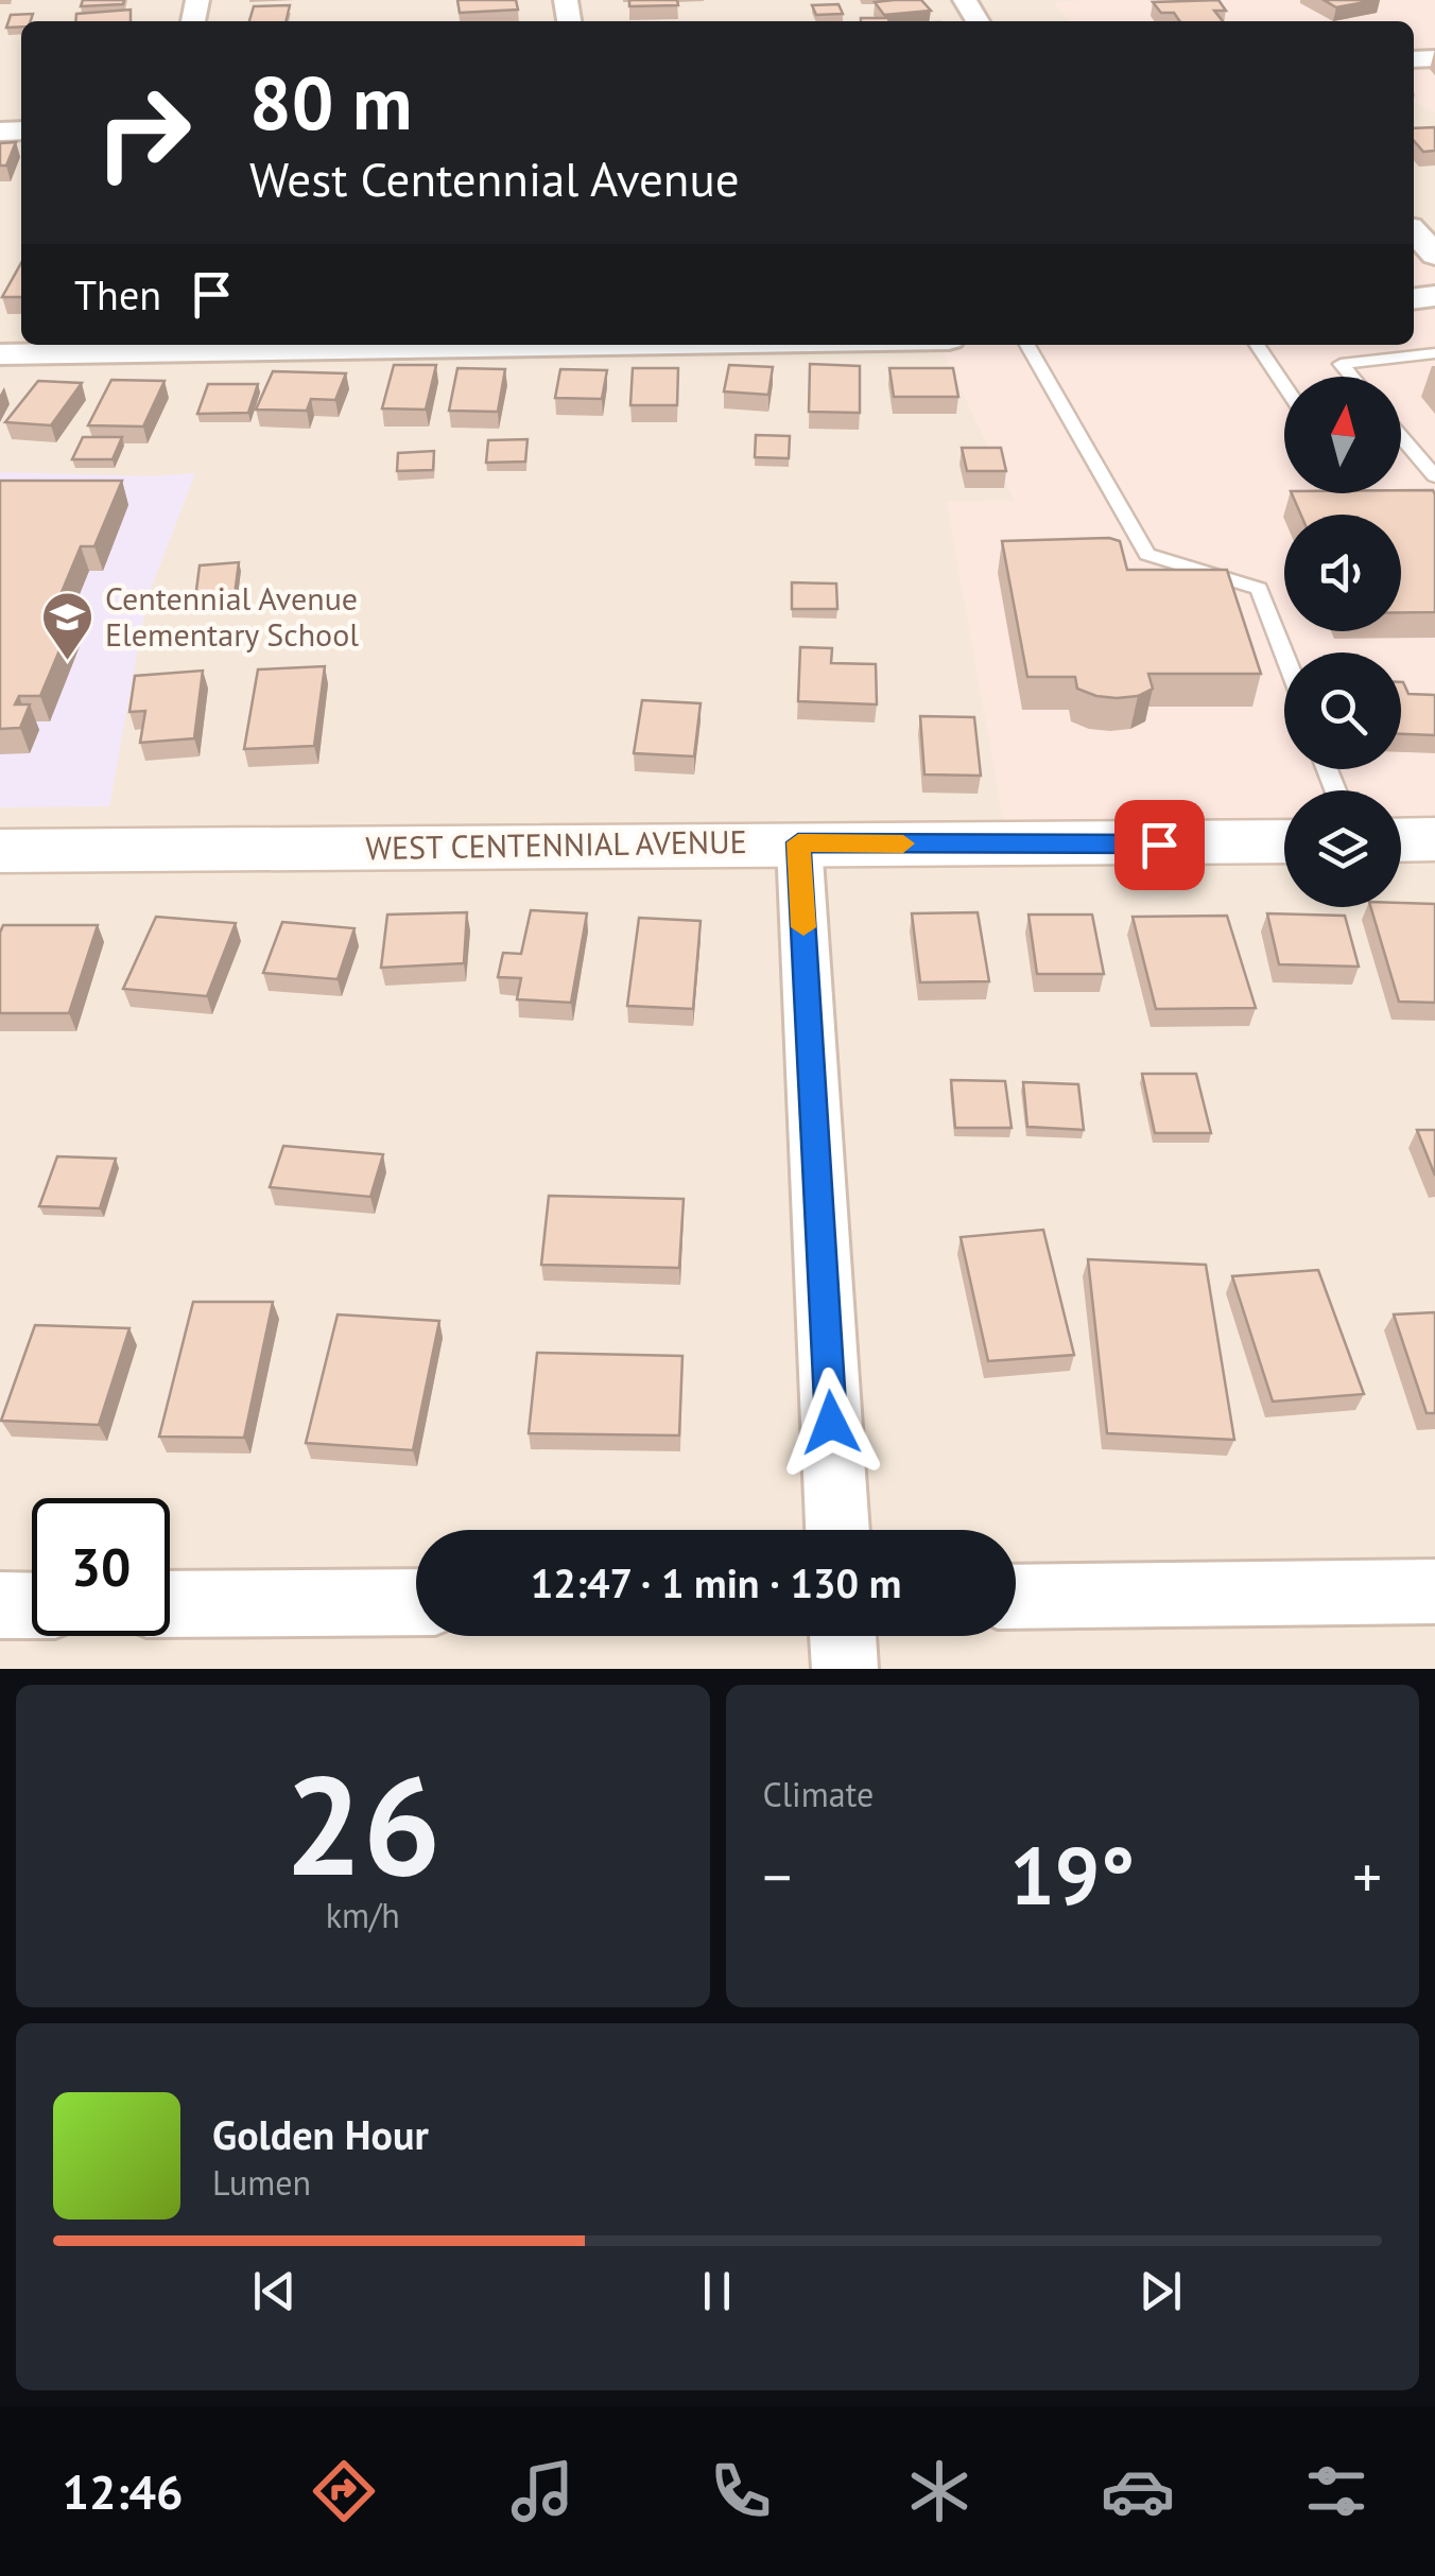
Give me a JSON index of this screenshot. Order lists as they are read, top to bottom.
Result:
{
  "streets": {
    "main road": ["WEST CENTENNIAL AVENUE"]
  },
  "places": {
    "school or university": ["Centennial Avenue Elementary School"]
  },
  "north": "top",
  "page": {
    "turn": ["80 m", "West Centennial Avenue"],
    "then": "Then",
    "limit": "30",
    "trip": "12:47 · 1 min · 130 m",
    "tile": [
      ["26", "km/h"],
      "Climate"
    ],
    "heat": ["−", "19°", "+"],
    "song": ["Golden Hour", "Lumen"],
    "tabs": "12:46"
  }
}
